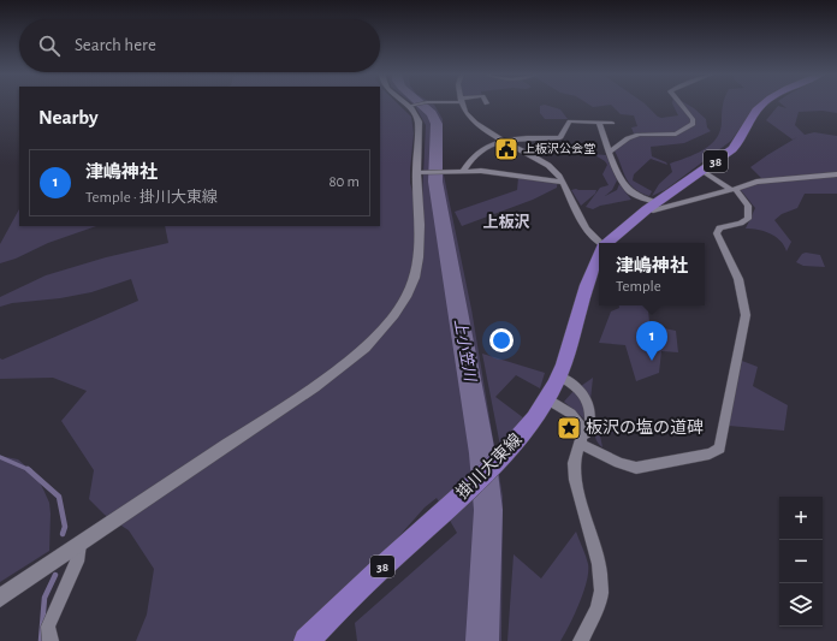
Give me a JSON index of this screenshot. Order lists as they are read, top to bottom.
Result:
{
  "streets": {
    "main road": ["38", "掛川大東線"]
  },
  "districts": ["上板沢"],
  "water": ["上小笠川"],
  "places": {
    "public building": ["上板沢公会堂"],
    "place": ["板沢の塩の道碑"]
  },
  "page": {
    "search": "Search here",
    "heading": "Nearby",
    "list": [
      {
        "mark": "1",
        "name": "津嶋神社",
        "note": "Temple · 掛川大東線",
        "value": "80 m"
      }
    ],
    "popup": ["津嶋神社", "Temple"],
    "pins": "1",
    "map_buttons": ["+", "−"]
  }
}
